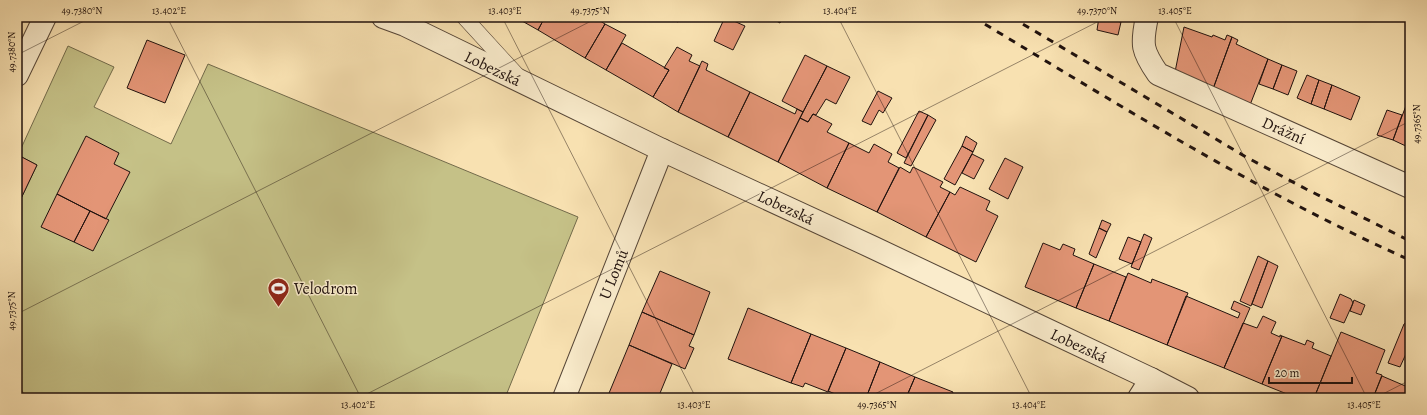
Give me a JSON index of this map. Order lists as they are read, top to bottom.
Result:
{
  "streets": {
    "street": ["Lobezská", "Drážní", "U Lomů"]
  },
  "crossings": [
    ["Lobezská", "U Lomů"]
  ],
  "places": {
    "sports": ["Velodrom"]
  },
  "scale_bar": "20 m",
  "coordinates": [
    "49.7380°N",
    "13.402°E",
    "13.403°E",
    "49.7375°N",
    "13.404°E",
    "49.7370°N",
    "13.405°E",
    "49.7365°N"
  ]
}
